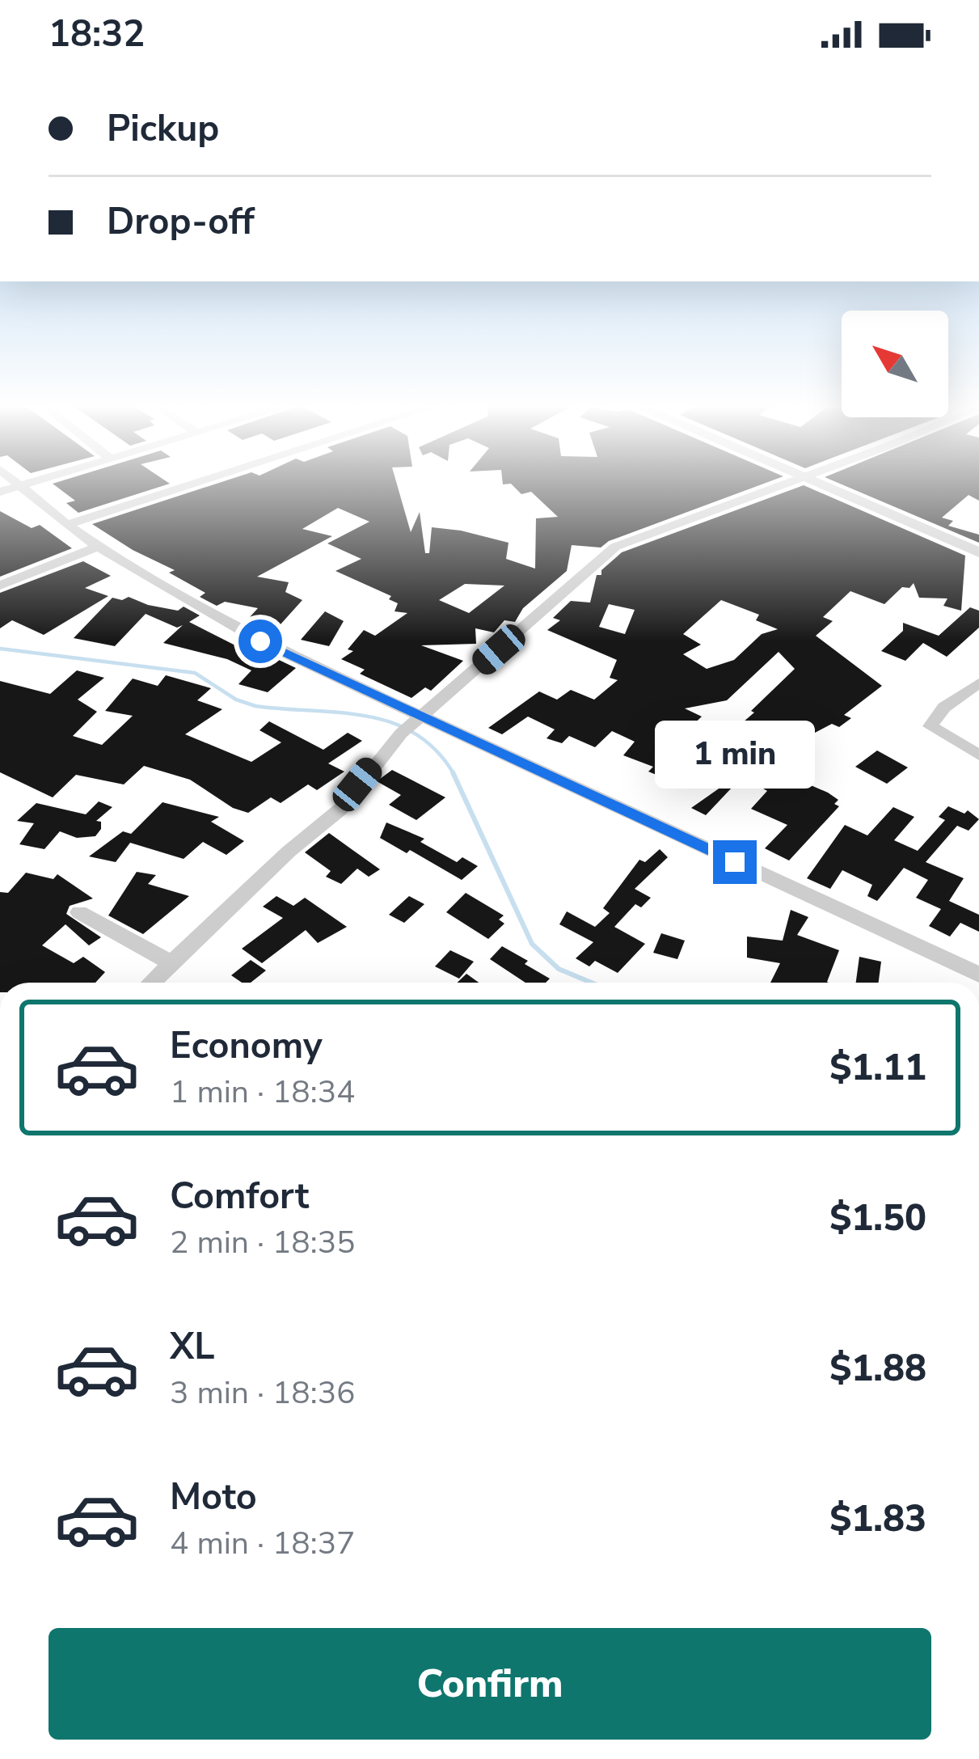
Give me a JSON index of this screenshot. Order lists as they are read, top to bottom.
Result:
{
  "north": "top left",
  "page": {
    "status": "18:32",
    "banner": ["Pickup", "Drop-off"],
    "bubble": "1 min",
    "list": [
      {
        "name": "Economy",
        "note": "1 min · 18:34",
        "value": "$1.11"
      },
      {
        "name": "Comfort",
        "note": "2 min · 18:35",
        "value": "$1.50"
      },
      {
        "name": "XL",
        "note": "3 min · 18:36",
        "value": "$1.88"
      },
      {
        "name": "Moto",
        "note": "4 min · 18:37",
        "value": "$1.83"
      }
    ],
    "buttons": "Confirm"
  }
}
